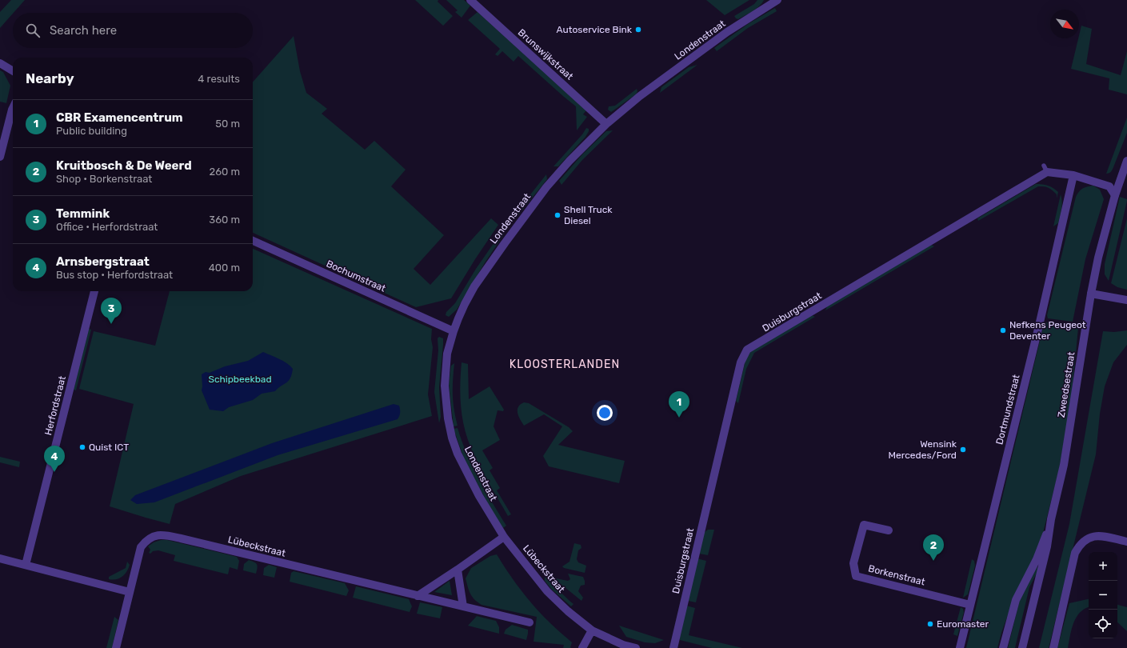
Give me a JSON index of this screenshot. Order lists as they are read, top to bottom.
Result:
{
  "streets": {
    "street": [
      "Londenstraat",
      "Brunswijkstraat",
      "Bochumstraat",
      "Duisburgstraat",
      "Zweedsestraat",
      "Herfordstraat",
      "Dortmundstraat",
      "Lübeckstraat",
      "Borkenstraat"
    ]
  },
  "crossings": [
    ["Londenstraat", "Brunswijkstraat"],
    ["Londenstraat", "Bochumstraat"],
    ["Londenstraat", "Lübeckstraat"],
    ["Duisburgstraat", "Zweedsestraat"],
    ["Duisburgstraat", "Dortmundstraat"],
    ["Dortmundstraat", "Borkenstraat"]
  ],
  "districts": ["KLOOSTERLANDEN"],
  "parks": ["Schipbeekbad"],
  "places": [
    "Autoservice Bink",
    "Shell Truck Diesel",
    "Nefkens Peugeot Deventer",
    "Quist ICT",
    "Wensink Mercedes/Ford",
    "Euromaster"
  ],
  "north": "bottom right",
  "page": {
    "search": "Search here",
    "heading": ["Nearby", "4 results"],
    "list": [
      {
        "mark": "1",
        "name": "CBR Examencentrum",
        "note": "Public building",
        "value": "50 m"
      },
      {
        "mark": "2",
        "name": "Kruitbosch & De Weerd",
        "note": "Shop · Borkenstraat",
        "value": "260 m"
      },
      {
        "mark": "3",
        "name": "Temmink",
        "note": "Office · Herfordstraat",
        "value": "360 m"
      },
      {
        "mark": "4",
        "name": "Arnsbergstraat",
        "note": "Bus stop · Herfordstraat",
        "value": "400 m"
      }
    ],
    "pins": [
      "3",
      "1",
      "4",
      "2"
    ],
    "map_buttons": ["+", "−"]
  }
}
